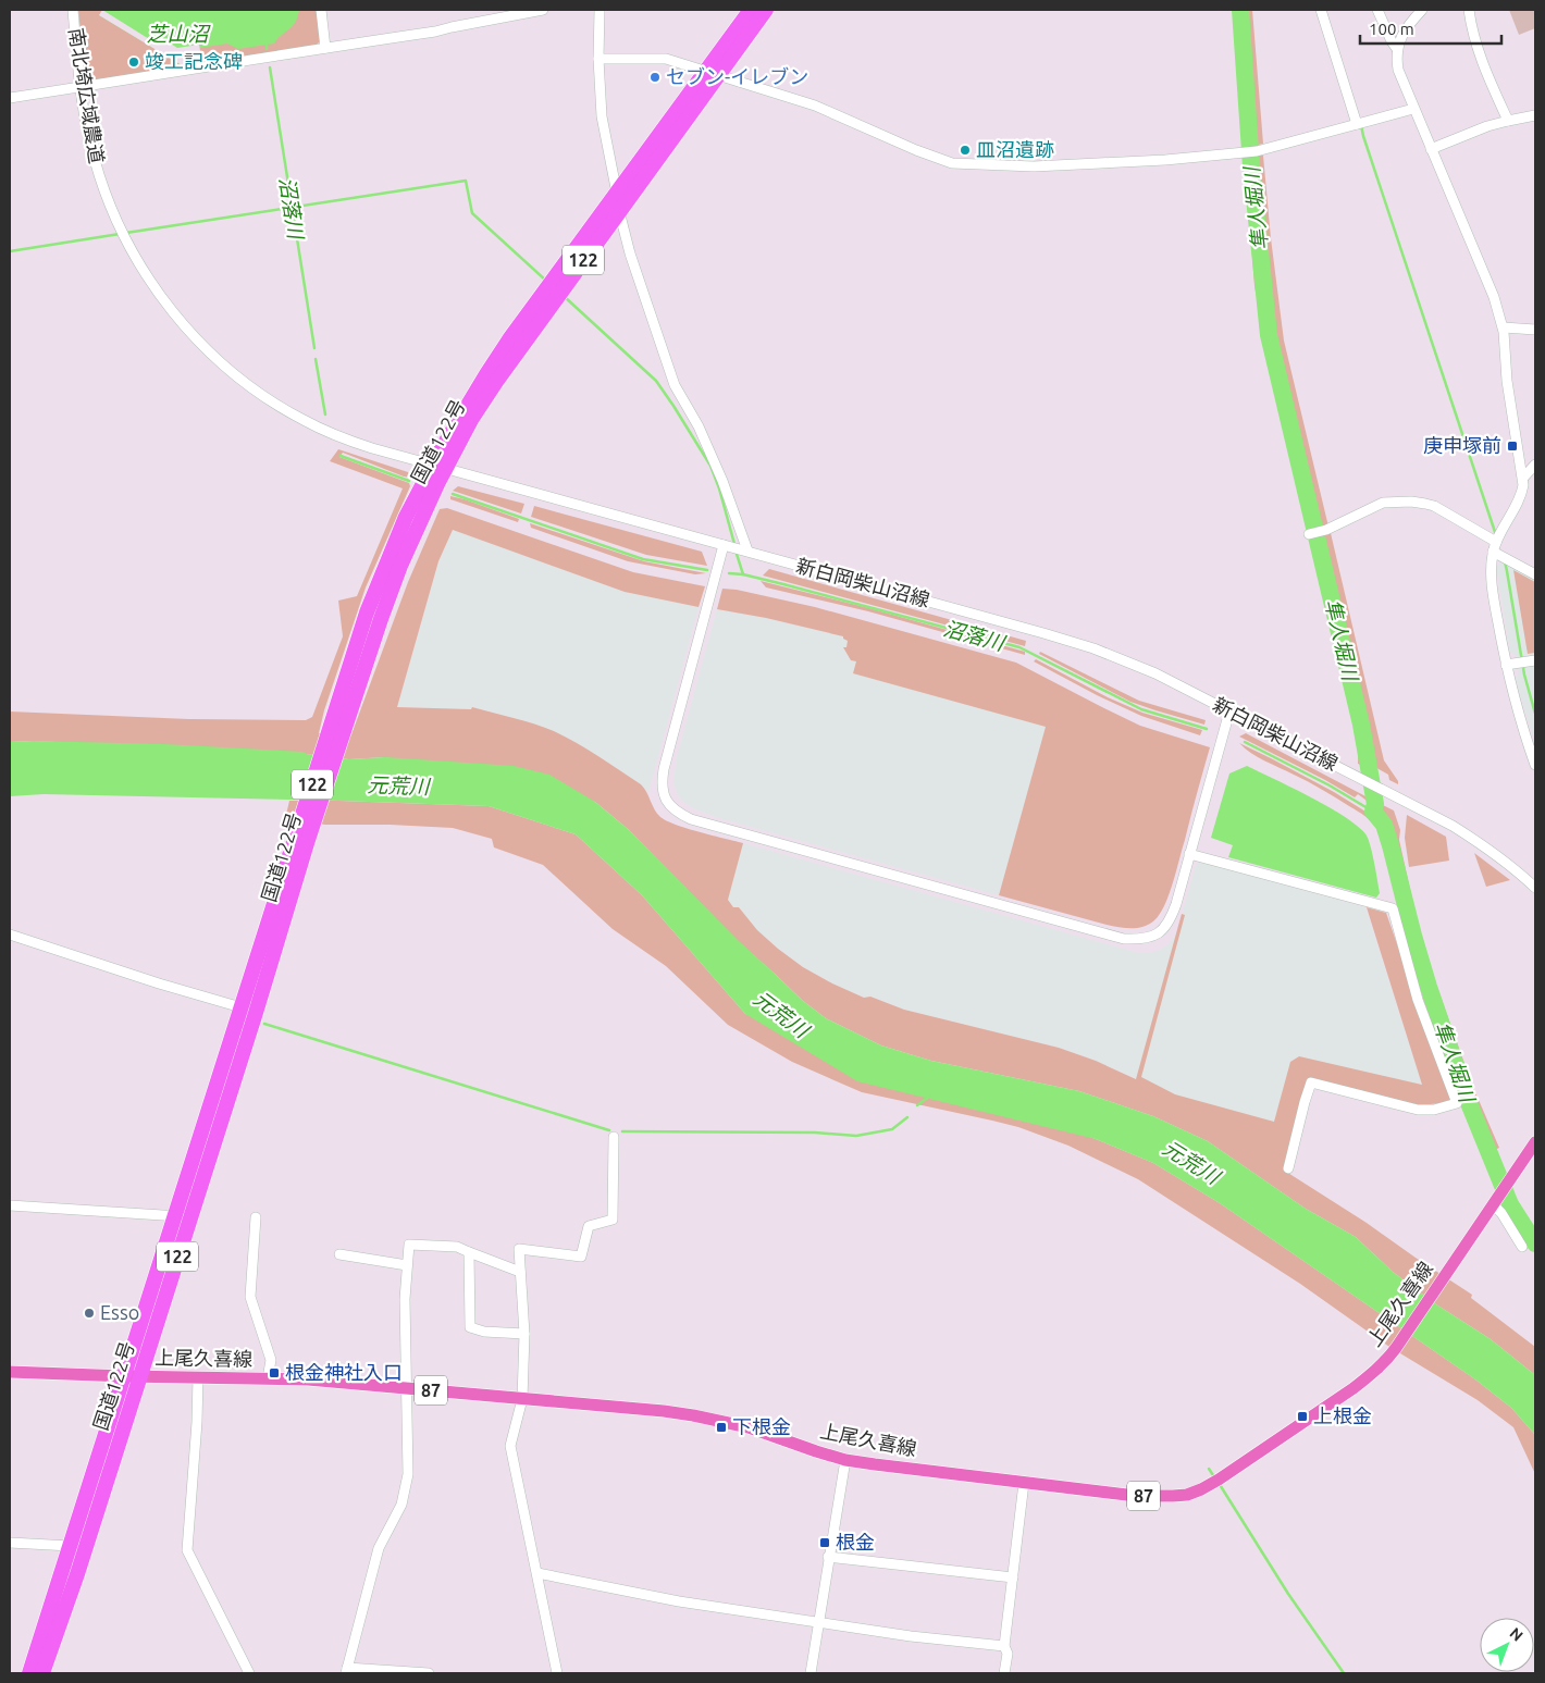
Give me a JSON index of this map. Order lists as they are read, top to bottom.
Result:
{
  "streets": {
    "highway": ["122", "国道122号"],
    "main road": ["上尾久喜線", "87"],
    "street": ["南北埼広域農道", "新白岡柴山沼線"]
  },
  "crossings": [
    ["南北埼広域農道", "国道122号"],
    ["南北埼広域農道", "新白岡柴山沼線"],
    ["国道122号", "新白岡柴山沼線"],
    ["国道122号", "上尾久喜線"]
  ],
  "water": [
    "芝山沼",
    "沼落川",
    "隼人堀川",
    "元荒川"
  ],
  "places": {
    "other": [
      "竣工記念碑",
      "セブン-イレブン",
      "皿沼遺跡",
      "Esso"
    ],
    "transit": [
      "庚申塚前",
      "根金神社入口",
      "上根金",
      "下根金",
      "根金"
    ]
  },
  "scale_bar": "100 m",
  "north": "top right"
}
